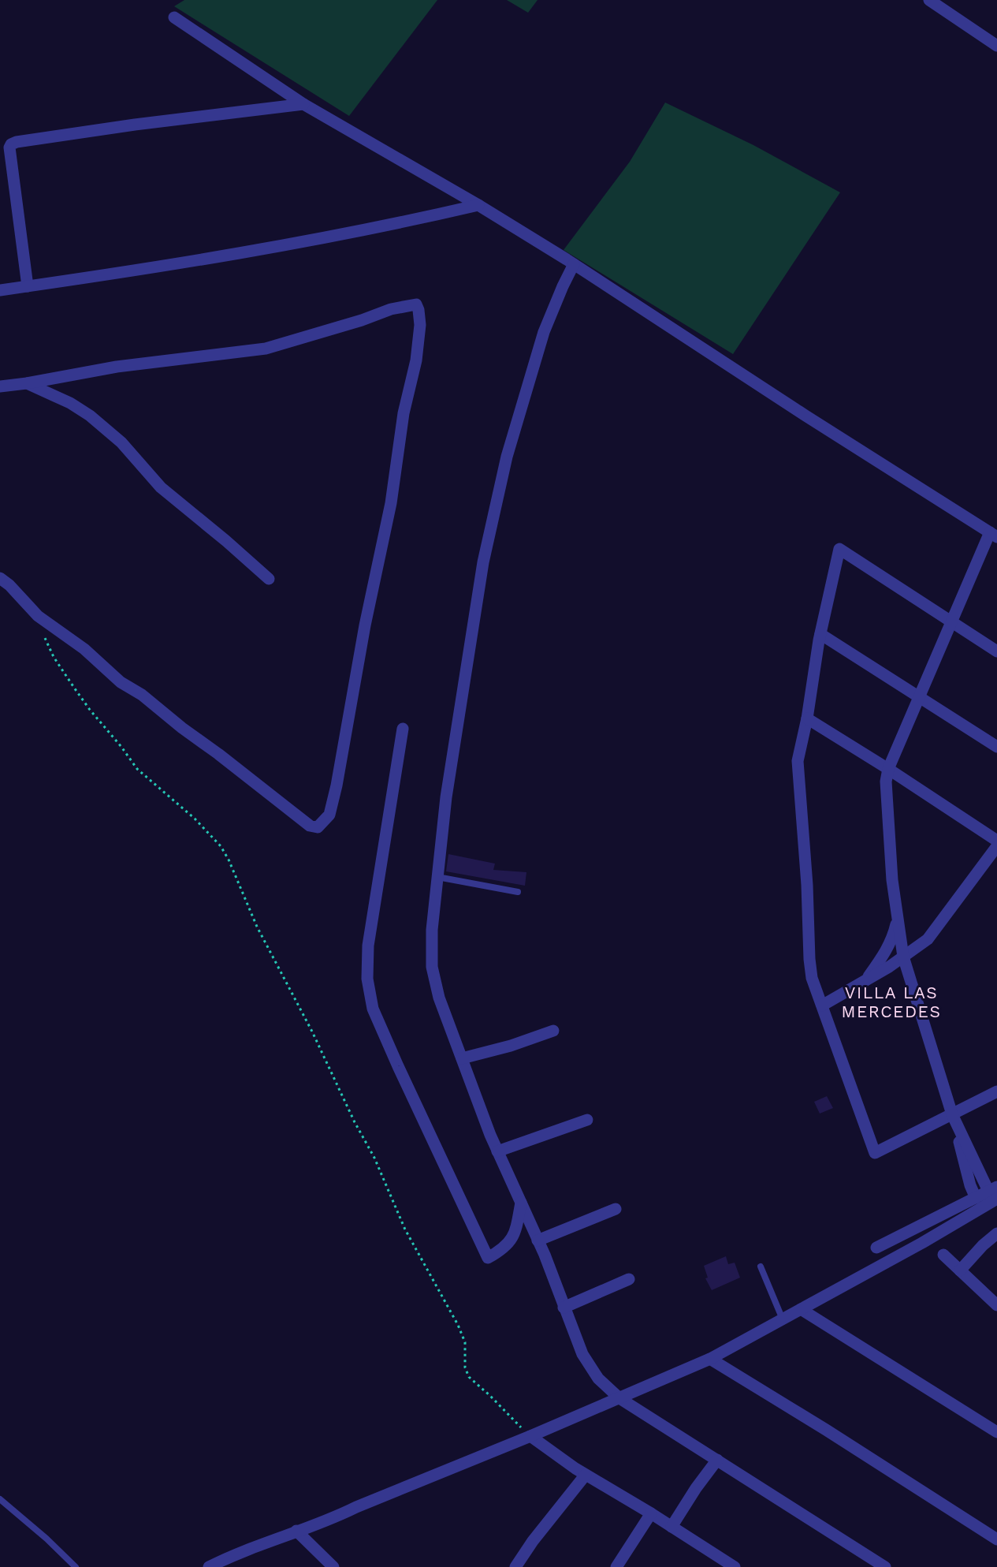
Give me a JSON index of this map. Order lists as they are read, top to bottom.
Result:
{
  "districts": ["VILLA LAS MERCEDES"]
}
